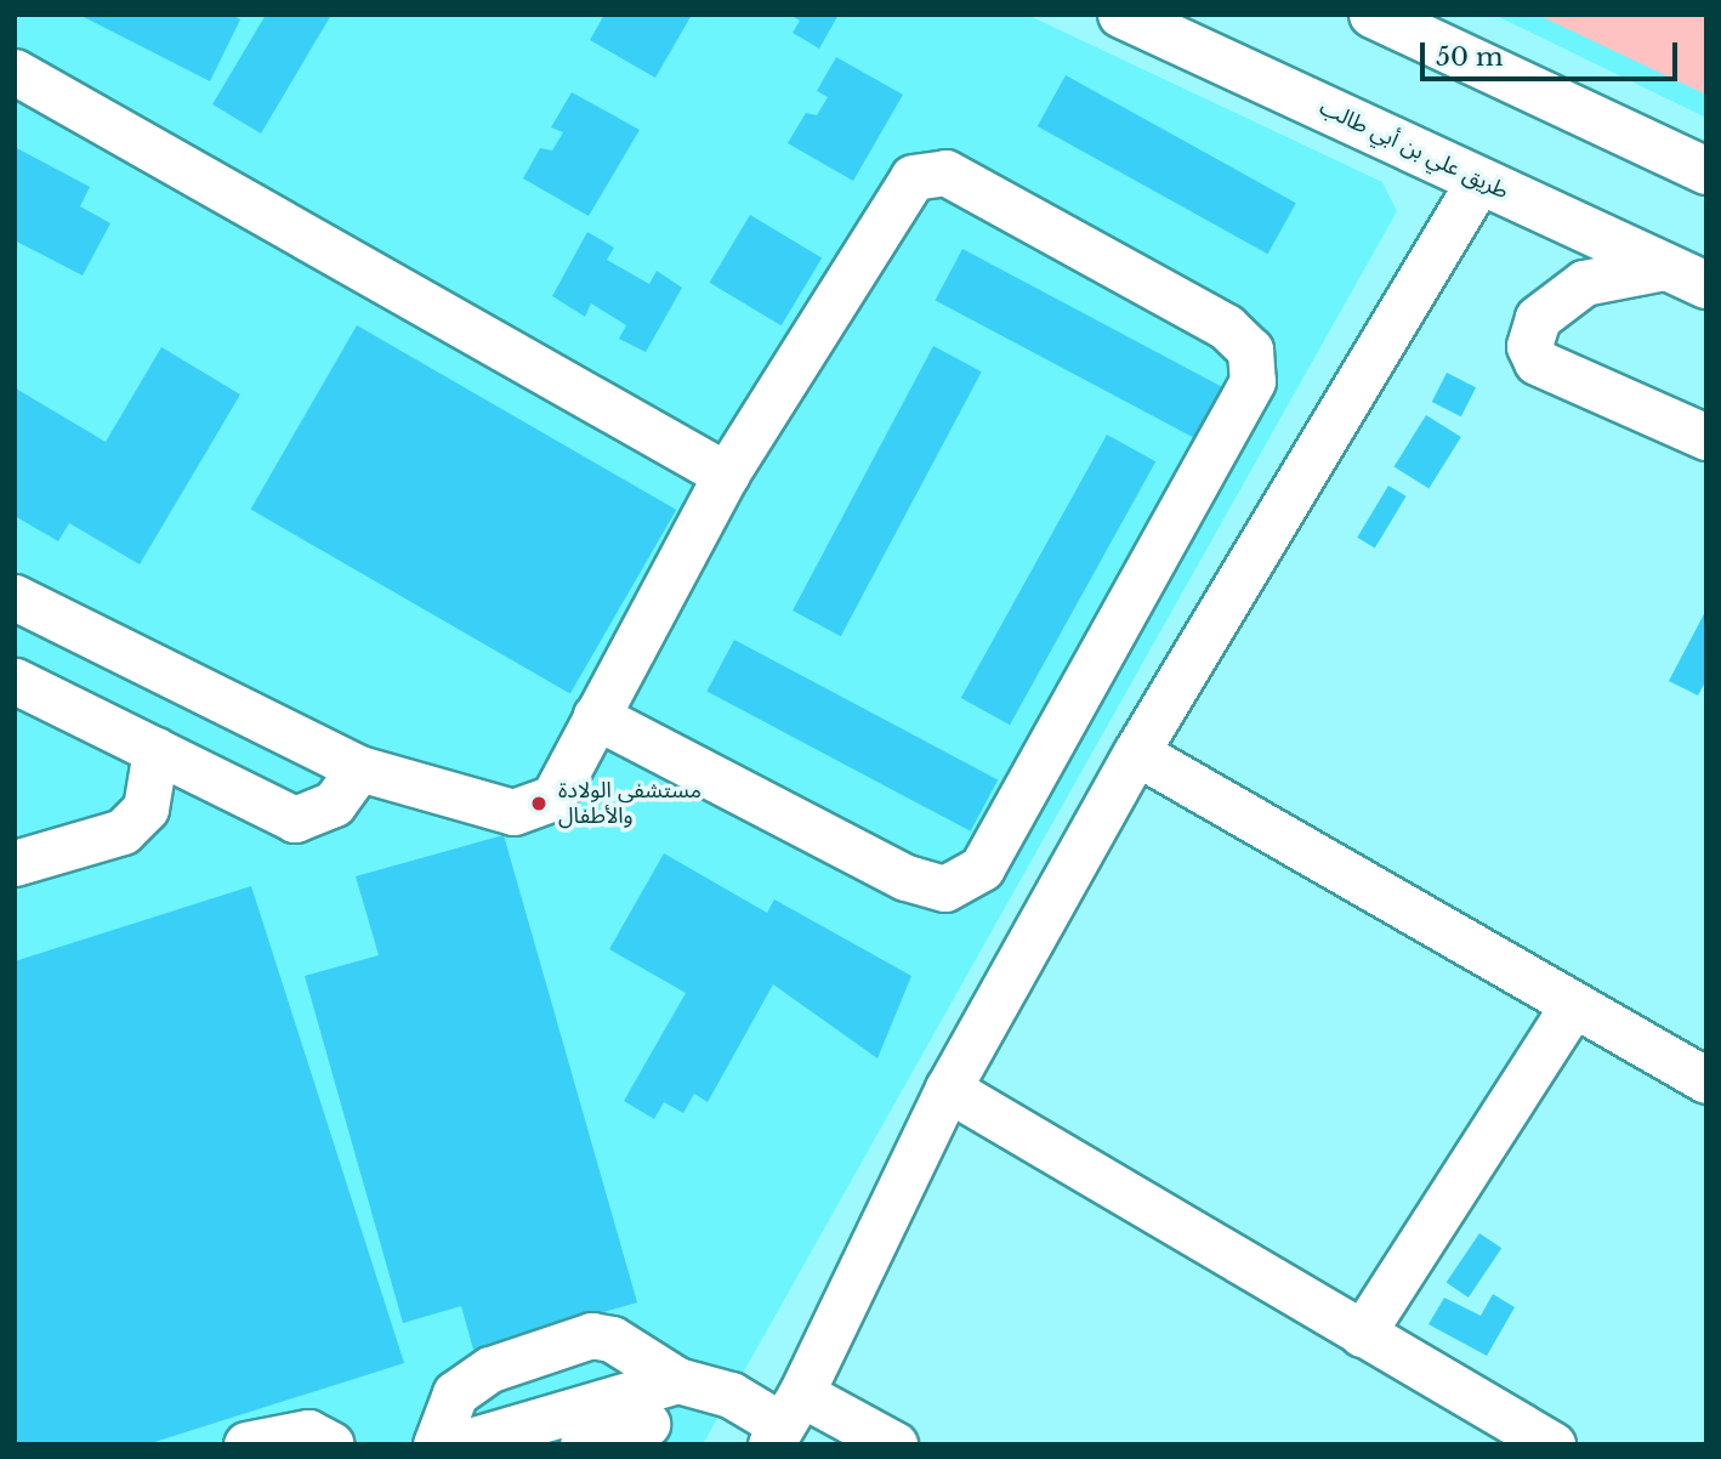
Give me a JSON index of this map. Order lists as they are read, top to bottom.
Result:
{
  "streets": {
    "main road": ["طريق علي بن أبي طالب"]
  },
  "places": ["مستشفى الولادة والأطفال"],
  "scale_bar": "50 m"
}
